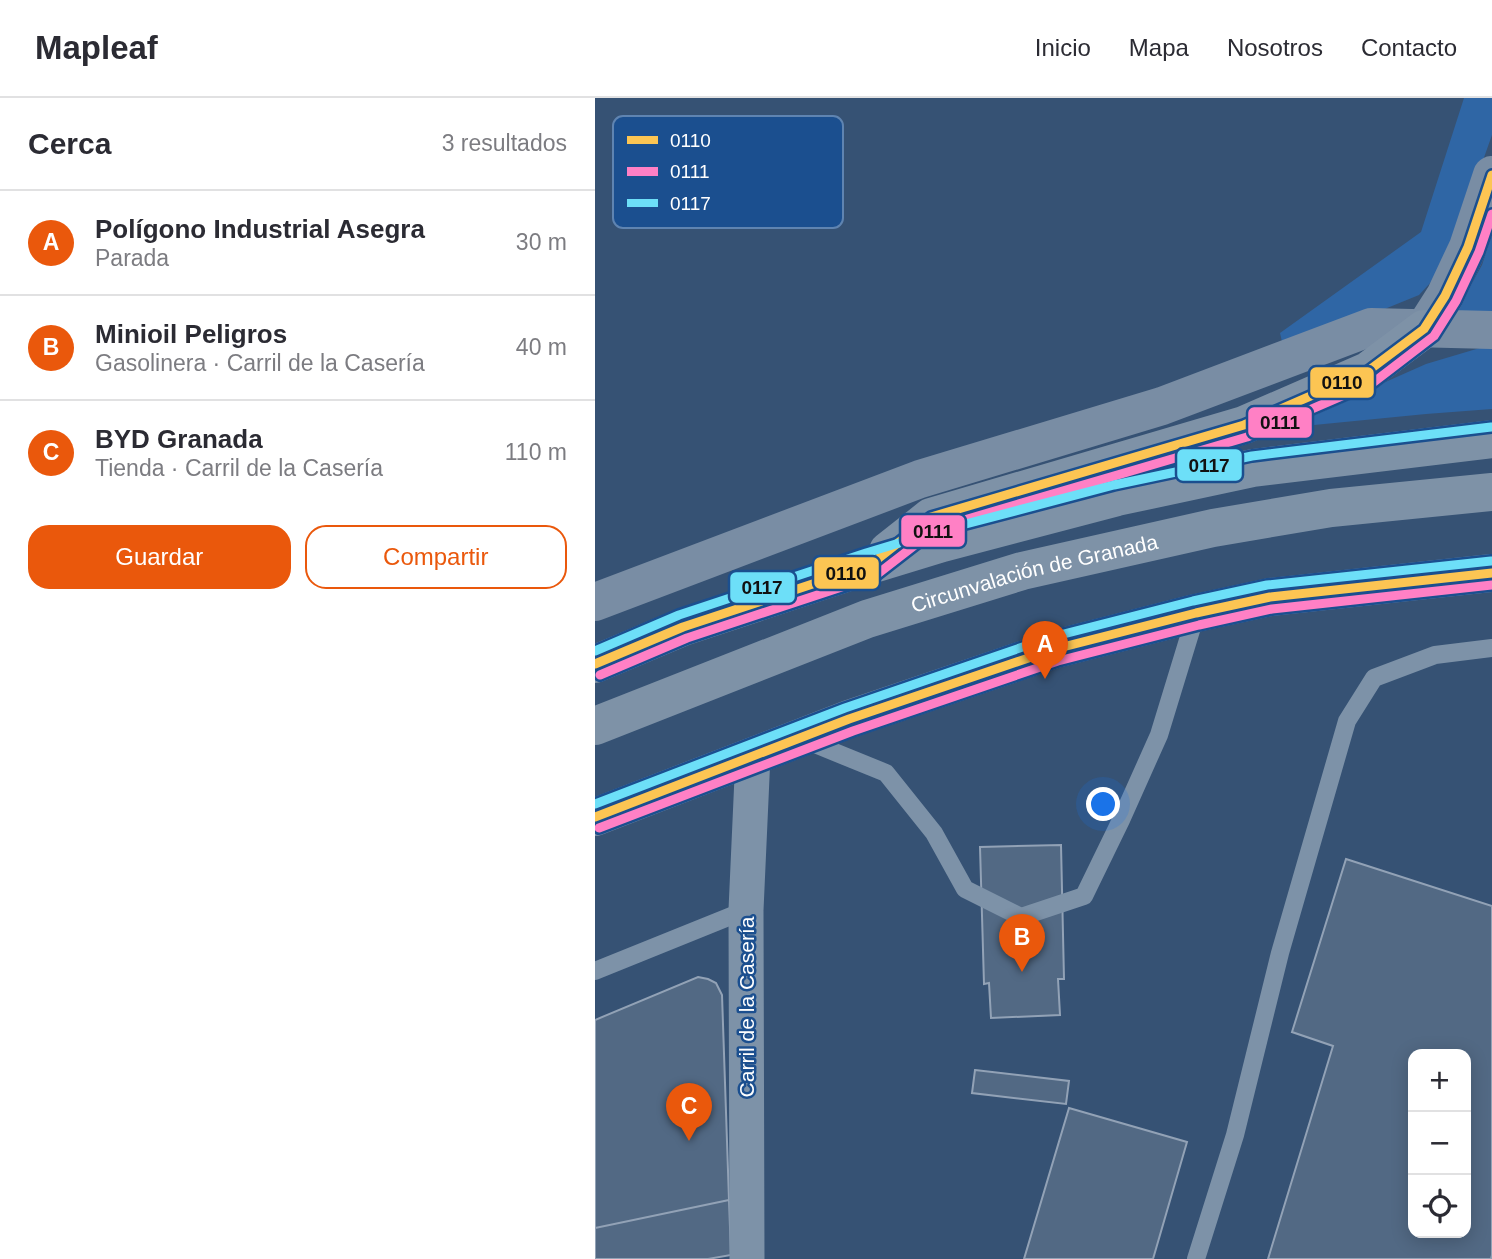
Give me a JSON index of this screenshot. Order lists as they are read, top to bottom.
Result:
{
  "streets": {
    "highway": ["Circunvalación de Granada"],
    "street": ["Carril de la Casería"]
  },
  "lines": ["transit line 0110", "transit line 0111", "transit line 0117"],
  "legend": ["0110", "0111", "0117"],
  "page": {
    "header": "Mapleaf",
    "nav": [
      "Inicio",
      "Mapa",
      "Nosotros",
      "Contacto"
    ],
    "heading": ["Cerca", "3 resultados"],
    "list": [
      {
        "mark": "A",
        "name": "Polígono Industrial Asegra",
        "note": "Parada",
        "value": "30 m"
      },
      {
        "mark": "B",
        "name": "Minioil Peligros",
        "note": "Gasolinera · Carril de la Casería",
        "value": "40 m"
      },
      {
        "mark": "C",
        "name": "BYD Granada",
        "note": "Tienda · Carril de la Casería",
        "value": "110 m"
      }
    ],
    "buttons": ["Guardar", "Compartir"],
    "pins": ["A", "B", "C"],
    "map_buttons": ["+", "−"]
  }
}
